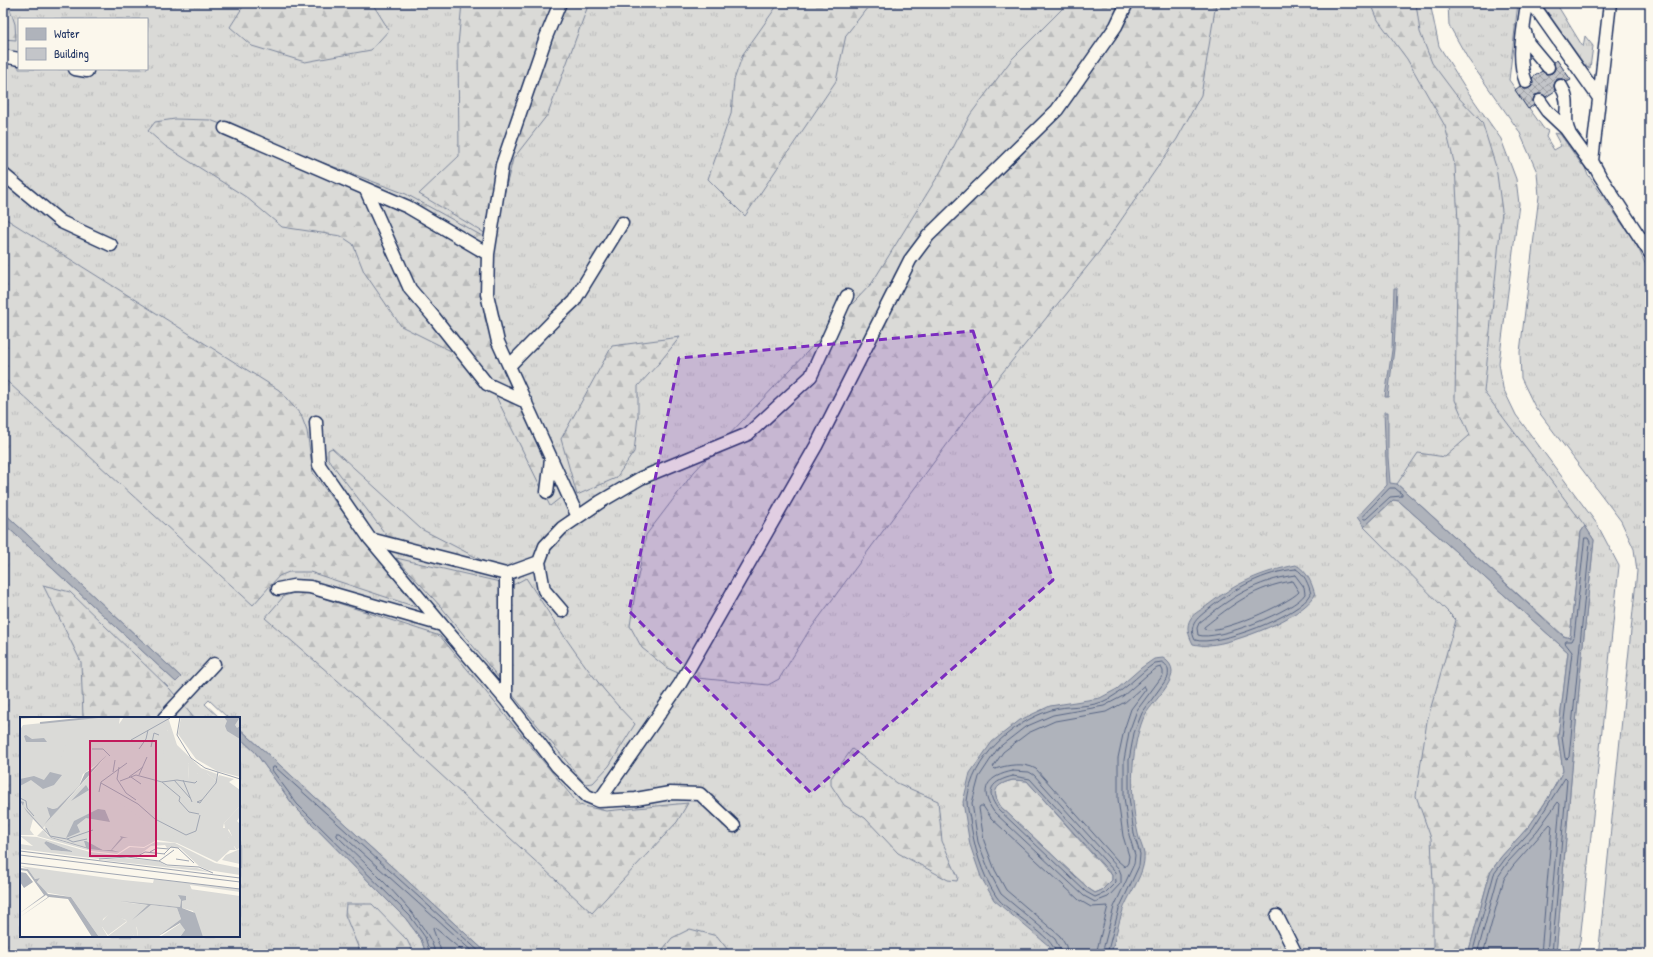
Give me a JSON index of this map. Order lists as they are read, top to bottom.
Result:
{
  "legend": ["Water", "Building"]
}
